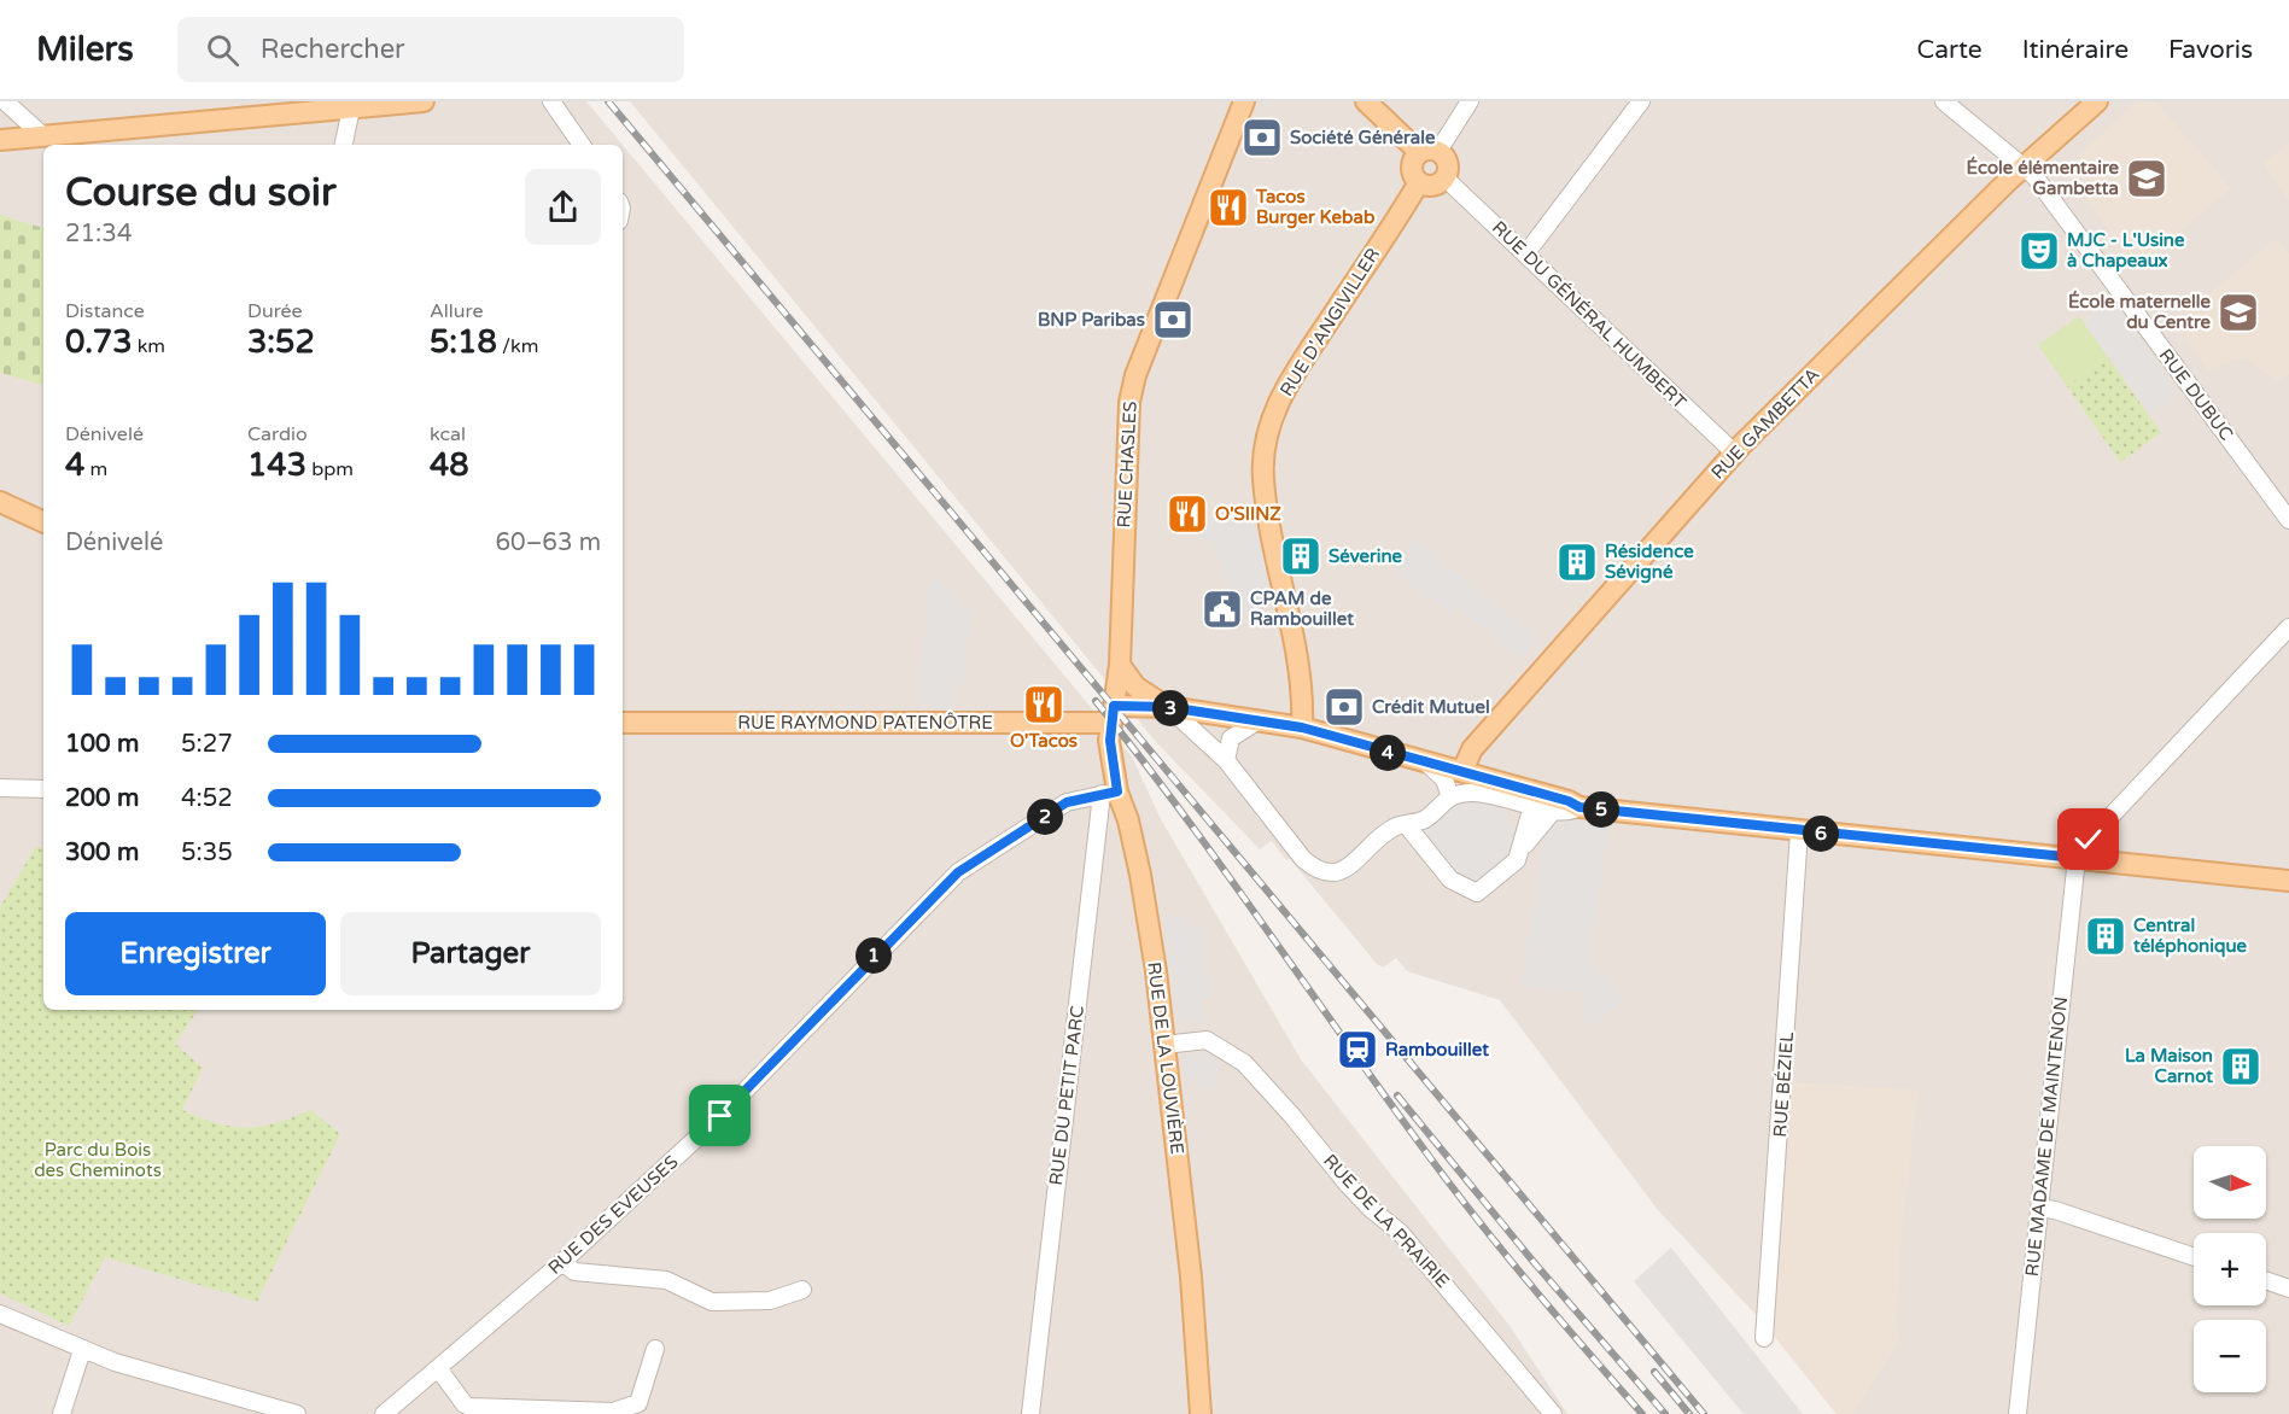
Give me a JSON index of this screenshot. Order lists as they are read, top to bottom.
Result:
{
  "streets": {
    "main road": [
      "RUE D'ANGIVILLER",
      "RUE GAMBETTA",
      "RUE CHASLES",
      "RUE RAYMOND PATENÔTRE",
      "RUE DE LA LOUVIÈRE"
    ],
    "street": [
      "RUE DU GÉNÉRAL HUMBERT",
      "RUE DUBUC",
      "RUE BÉZIEL",
      "RUE DU PETIT PARC",
      "RUE MADAME DE MAINTENON",
      "RUE DES EVEUSES",
      "RUE DE LA PRAIRIE"
    ]
  },
  "crossings": [
    ["RUE DU GÉNÉRAL HUMBERT", "RUE D'ANGIVILLER"],
    ["RUE DU GÉNÉRAL HUMBERT", "RUE GAMBETTA"],
    ["RUE D'ANGIVILLER", "RUE RAYMOND PATENÔTRE"],
    ["RUE DUBUC", "RUE GAMBETTA"],
    ["RUE GAMBETTA", "RUE RAYMOND PATENÔTRE"],
    ["RUE CHASLES", "RUE RAYMOND PATENÔTRE"],
    ["RUE CHASLES", "RUE DE LA LOUVIÈRE"],
    ["RUE RAYMOND PATENÔTRE", "RUE DE LA LOUVIÈRE"],
    ["RUE RAYMOND PATENÔTRE", "RUE BÉZIEL"],
    ["RUE RAYMOND PATENÔTRE", "RUE MADAME DE MAINTENON"],
    ["RUE DE LA LOUVIÈRE", "RUE DU PETIT PARC"],
    ["RUE DE LA LOUVIÈRE", "RUE DES EVEUSES"],
    ["RUE DE LA LOUVIÈRE", "RUE DE LA PRAIRIE"],
    ["RUE DU PETIT PARC", "RUE DES EVEUSES"]
  ],
  "parks": ["Parc du Bois des Cheminots"],
  "places": {
    "bank": ["Société Générale", "BNP Paribas", "Crédit Mutuel"],
    "school or university": ["École élémentaire Gambetta", "École maternelle du Centre"],
    "restaurant": ["Tacos Burger Kebab", "O'SIINZ", "O'Tacos"],
    "theatre": ["MJC - L'Usine à Chapeaux"],
    "building": [
      "Séverine",
      "Résidence Sévigné",
      "Central téléphonique",
      "La Maison Carnot"
    ],
    "public building": ["CPAM de Rambouillet"],
    "station": ["Rambouillet"]
  },
  "north": "right",
  "page": {
    "header": "Milers",
    "search": "Rechercher",
    "nav": ["Carte", "Itinéraire", "Favoris"],
    "heading": ["Course du soir", "21:34"],
    "stats": [
      ["Distance", "0.73 km"],
      ["Durée", "3:52"],
      ["Allure", "5:18 /km"],
      ["Dénivelé", "4 m"],
      ["Cardio", "143 bpm"],
      ["kcal", "48"]
    ],
    "chart": ["Dénivelé", "60–63 m"],
    "pins": [
      "3",
      "4",
      "5",
      "2",
      "6",
      "1"
    ],
    "list": [
      {
        "name": "100 m",
        "note": "5:27"
      },
      {
        "name": "200 m",
        "note": "4:52"
      },
      {
        "name": "300 m",
        "note": "5:35"
      }
    ],
    "buttons": ["Enregistrer", "Partager"],
    "map_buttons": ["+", "−"]
  }
}
